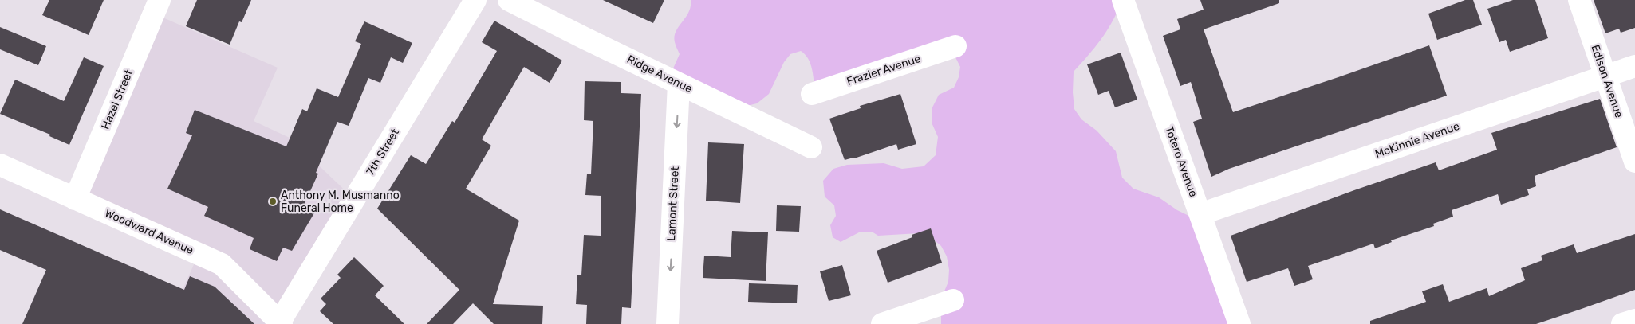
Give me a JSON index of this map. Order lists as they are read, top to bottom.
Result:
{
  "streets": {
    "street": [
      "Frazier Avenue",
      "Ridge Avenue",
      "Edison Avenue",
      "Hazel Street",
      "McKinnie Avenue",
      "7th Street",
      "Totero Avenue",
      "Lamont Street",
      "Woodward Avenue"
    ]
  },
  "crossings": [
    ["Ridge Avenue", "Lamont Street"],
    ["Edison Avenue", "McKinnie Avenue"],
    ["Hazel Street", "Woodward Avenue"],
    ["McKinnie Avenue", "Totero Avenue"],
    ["7th Street", "Woodward Avenue"]
  ],
  "one_way": ["Lamont Street"],
  "places": ["Anthony M. Musmanno Funeral Home"]
}
